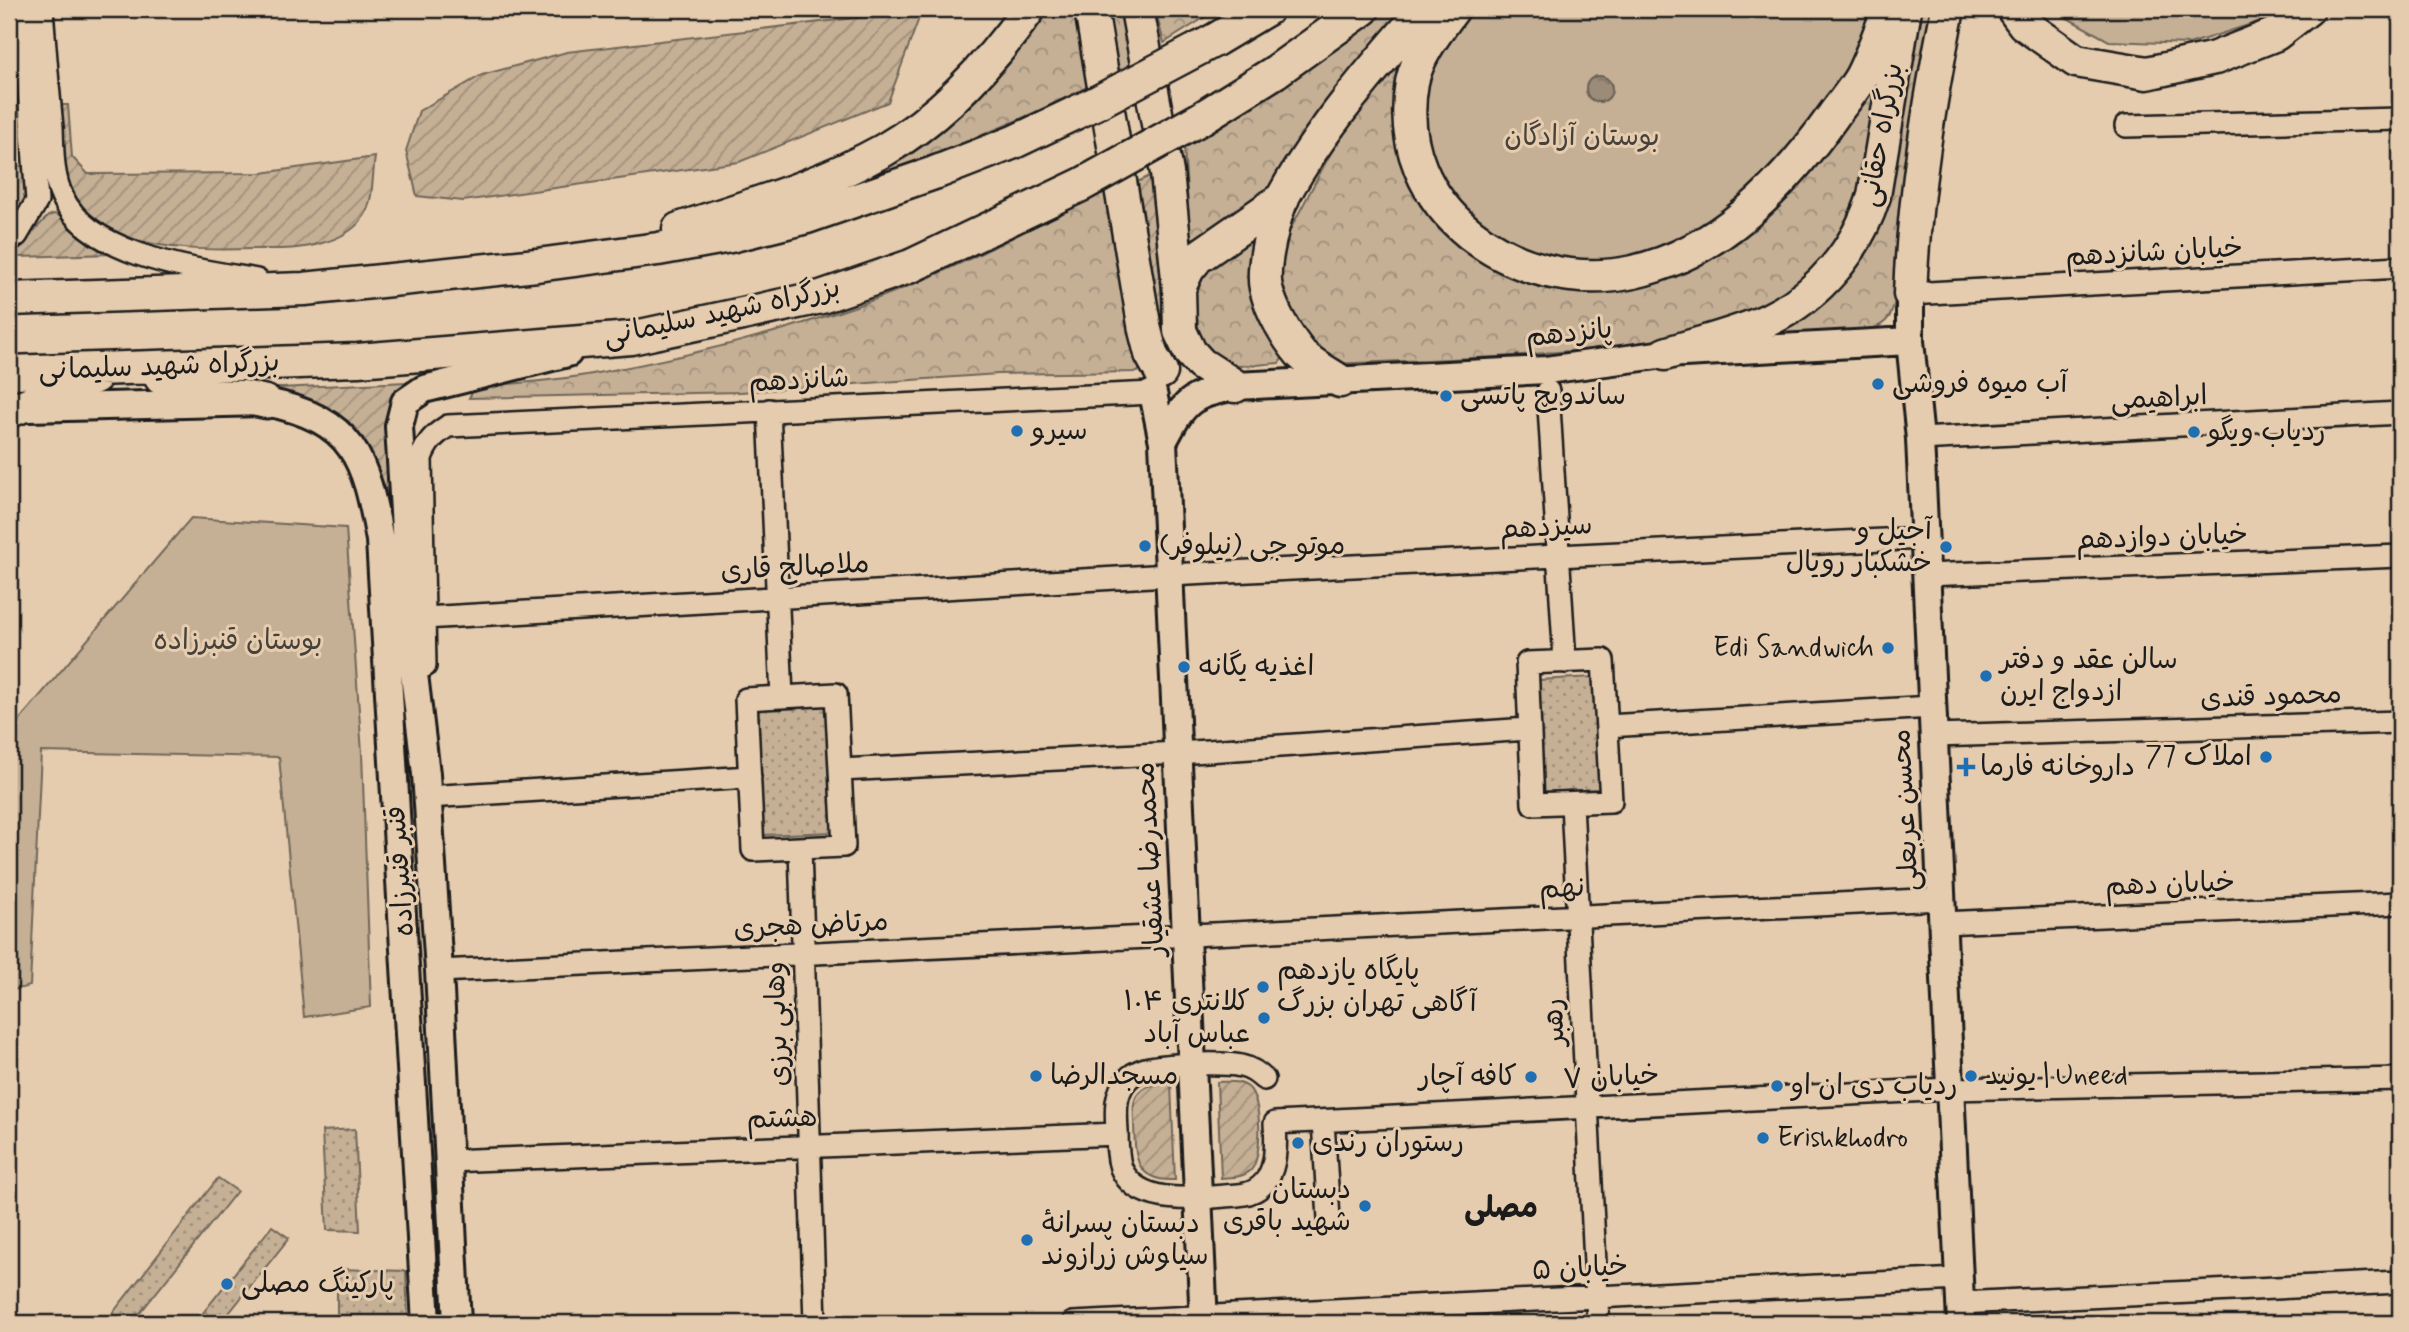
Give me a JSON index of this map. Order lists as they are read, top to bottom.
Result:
{
  "streets": {
    "highway": ["بزرگراه حقانی", "بزرگراه شهید سلیمانی"],
    "main road": [
      "پانزدهم",
      "محسن عربعلی",
      "محمدرضا عشقیار",
      "قنبر قنبرزاده"
    ],
    "street": [
      "خیابان شانزدهم",
      "شانزدهم",
      "ابراهیمی",
      "سیزدهم",
      "خیابان دوازدهم",
      "ملاصالح قاری",
      "محمود قندی",
      "خیابان دهم",
      "نهم",
      "مرتاض هجری",
      "رهبر",
      "وهابی برزی",
      "خیابان ۷",
      "هشتم",
      "خیابان ۵"
    ]
  },
  "crossings": [
    ["بزرگراه حقانی", "خیابان شانزدهم"],
    ["بزرگراه حقانی", "پانزدهم"],
    ["بزرگراه حقانی", "محسن عربعلی"],
    ["خیابان شانزدهم", "محسن عربعلی"],
    ["پانزدهم", "محسن عربعلی"],
    ["پانزدهم", "محمدرضا عشقیار"],
    ["شانزدهم", "محمدرضا عشقیار"],
    ["شانزدهم", "قنبر قنبرزاده"],
    ["ابراهیمی", "محسن عربعلی"],
    ["سیزدهم", "ملاصالح قاری"],
    ["سیزدهم", "محسن عربعلی"],
    ["سیزدهم", "محمدرضا عشقیار"],
    ["خیابان دوازدهم", "محسن عربعلی"],
    ["ملاصالح قاری", "محمدرضا عشقیار"],
    ["ملاصالح قاری", "قنبر قنبرزاده"],
    ["محمود قندی", "محسن عربعلی"],
    ["محسن عربعلی", "خیابان دهم"],
    ["محسن عربعلی", "نهم"],
    ["محسن عربعلی", "خیابان ۷"],
    ["محسن عربعلی", "خیابان ۵"],
    ["محمدرضا عشقیار", "نهم"],
    ["محمدرضا عشقیار", "مرتاض هجری"],
    ["محمدرضا عشقیار", "خیابان ۷"],
    ["محمدرضا عشقیار", "خیابان ۵"],
    ["قنبر قنبرزاده", "مرتاض هجری"],
    ["قنبر قنبرزاده", "هشتم"],
    ["خیابان دهم", "نهم"],
    ["نهم", "مرتاض هجری"],
    ["نهم", "رهبر"],
    ["مرتاض هجری", "وهابی برزی"],
    ["رهبر", "خیابان ۷"],
    ["رهبر", "خیابان ۵"],
    ["وهابی برزی", "هشتم"]
  ],
  "districts": ["مصلی"],
  "parks": ["بوستان آزادگان", "بوستان قنبرزاده"],
  "places": {
    "other": [
      "آب میوه فروشی",
      "ساندویچ پاتسی",
      "سیرو",
      "ردیاب ویگو",
      "موتو جی (نیلوفر)",
      "آجیل و خشکبار رویال",
      "Edi Sandwich",
      "اغذیه یگانه",
      "سالن عقد و دفتر ازدواج ایرن",
      "املاک 77",
      "پایگاه یازدهم آگاهی تهران بزرگ",
      "کلانتری ۱۰۴ عباس آباد",
      "مسجدالرضا",
      "یونید | Uneed",
      "کافه آچار",
      "ردیاب دی ان او",
      "Erishkhodro",
      "رستوران رندی",
      "دبستان شهید باقری",
      "دبستان پسرانهٔ سیاوش زرازوند",
      "پارکینگ مصلی"
    ],
    "health": ["داروخانه فارما"]
  }
}
